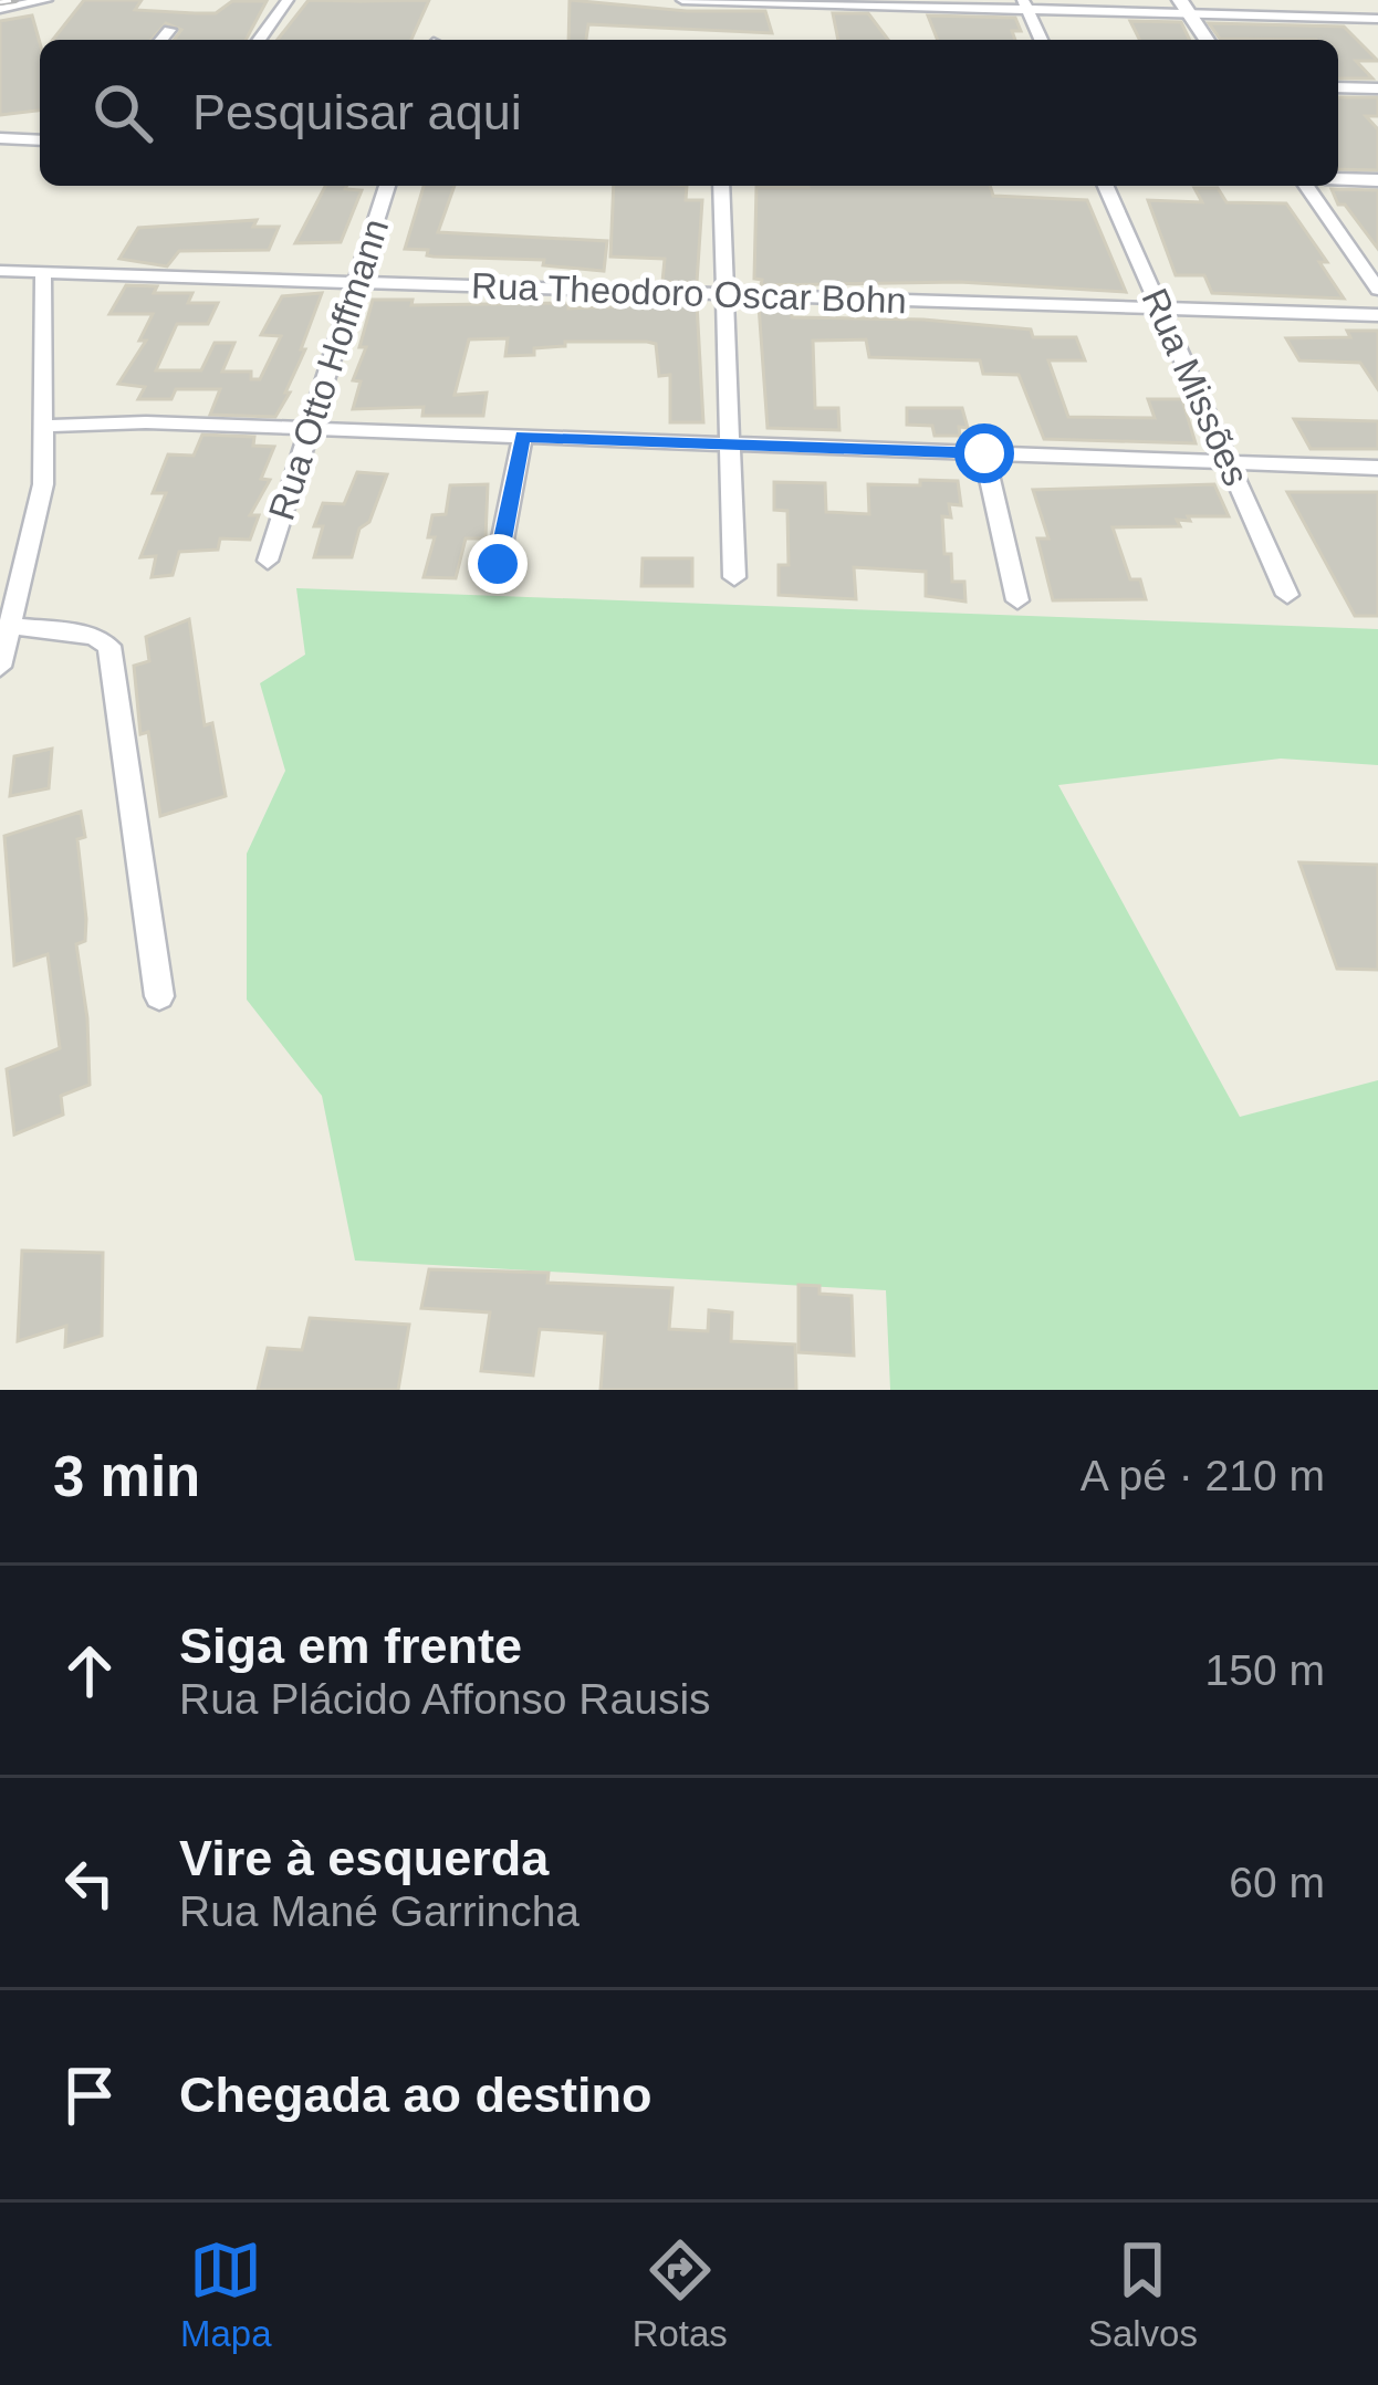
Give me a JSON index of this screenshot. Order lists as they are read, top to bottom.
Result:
{
  "streets": {
    "street": ["Rua Theodoro Oscar Bohn", "Rua Otto Hoffmann", "Rua Missões"]
  },
  "crossings": [
    ["Rua Theodoro Oscar Bohn", "Rua Otto Hoffmann"],
    ["Rua Theodoro Oscar Bohn", "Rua Missões"]
  ],
  "page": {
    "search": "Pesquisar aqui",
    "heading": ["3 min", "A pé · 210 m"],
    "list": [
      ["Siga em frente", "Rua Plácido Affonso Rausis", "150 m"],
      ["Vire à esquerda", "Rua Mané Garrincha", "60 m"],
      "Chegada ao destino"
    ],
    "nav": ["Mapa", "Rotas", "Salvos"]
  }
}
